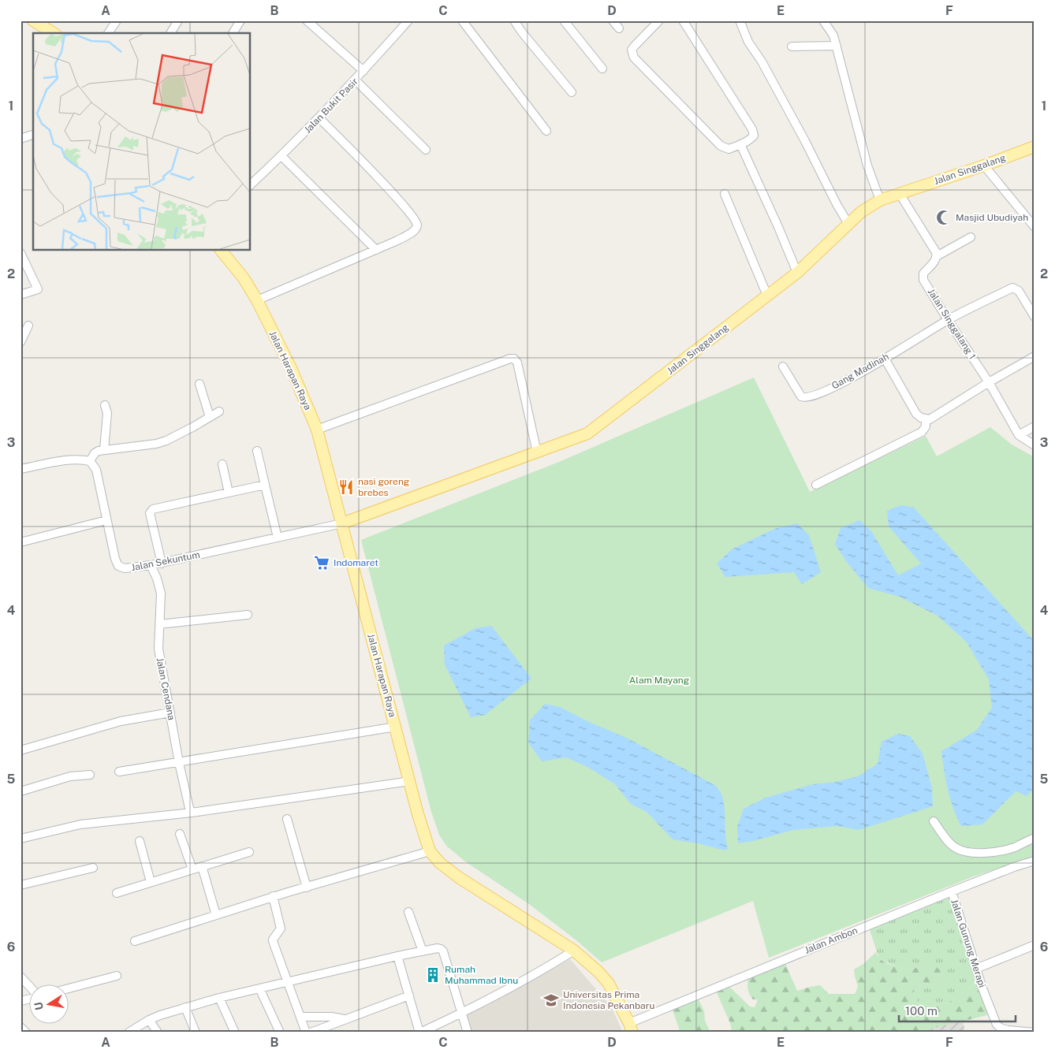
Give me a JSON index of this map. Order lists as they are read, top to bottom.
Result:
{
  "streets": {
    "main road": ["Jalan Singgalang", "Jalan Harapan Raya"],
    "street": [
      "Jalan Bukit Pasir",
      "Jalan Singgalang 1",
      "Gang Madinah",
      "Jalan Sekuntum",
      "Jalan Cendana",
      "Jalan Ambon",
      "Jalan Gunung Merapi"
    ]
  },
  "crossings": [
    ["Jalan Singgalang", "Jalan Harapan Raya"],
    ["Jalan Singgalang", "Jalan Sekuntum"],
    ["Jalan Singgalang 1", "Gang Madinah"],
    ["Jalan Harapan Raya", "Jalan Sekuntum"],
    ["Jalan Harapan Raya", "Jalan Ambon"],
    ["Jalan Sekuntum", "Jalan Cendana"],
    ["Jalan Ambon", "Jalan Gunung Merapi"]
  ],
  "parks": ["Alam Mayang"],
  "places": {
    "mosque": ["Masjid Ubudiyah"],
    "restaurant": ["nasi goreng brebes"],
    "supermarket": ["Indomaret"],
    "building": ["Rumah Muhammad Ibnu"],
    "school or university": ["Universitas Prima Indonesia Pekanbaru"]
  },
  "scale_bar": "100 m",
  "north": "left",
  "grid": {
    "columns": [
      "A",
      "B",
      "C",
      "D",
      "E",
      "F"
    ],
    "rows": [
      "1",
      "2",
      "3",
      "4",
      "5",
      "6"
    ]
  }
}
